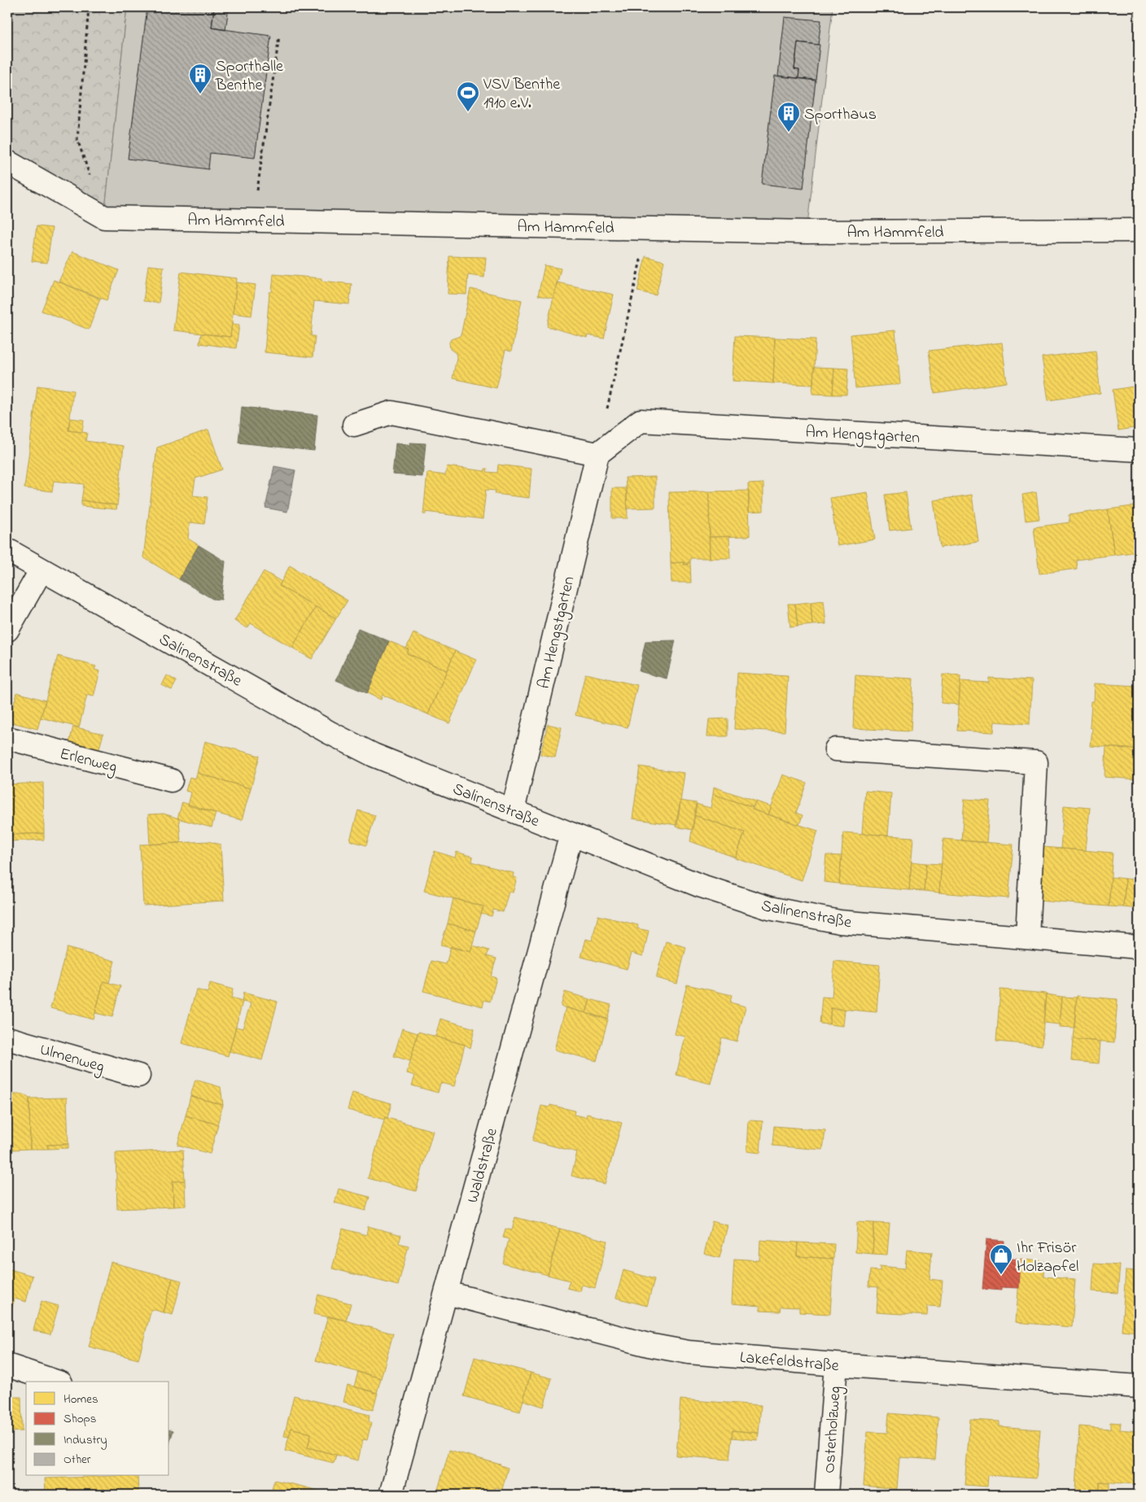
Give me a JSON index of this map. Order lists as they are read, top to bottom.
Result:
{
  "streets": {
    "street": [
      "Am Hammfeld",
      "Am Hengstgarten",
      "Salinenstraße",
      "Erlenweg",
      "Ulmenweg",
      "Waldstraße",
      "Lakefeldstraße",
      "Osterholzweg"
    ]
  },
  "crossings": [
    ["Am Hengstgarten", "Salinenstraße"],
    ["Salinenstraße", "Waldstraße"],
    ["Waldstraße", "Lakefeldstraße"],
    ["Lakefeldstraße", "Osterholzweg"]
  ],
  "places": {
    "building": ["Sporthalle Benthe", "Sporthaus"],
    "sports": ["VSV Benthe 1910 e.V."],
    "shop": ["Ihr Frisör Holzapfel"]
  },
  "legend": [
    "Homes",
    "Shops",
    "Industry",
    "Other"
  ]
}
